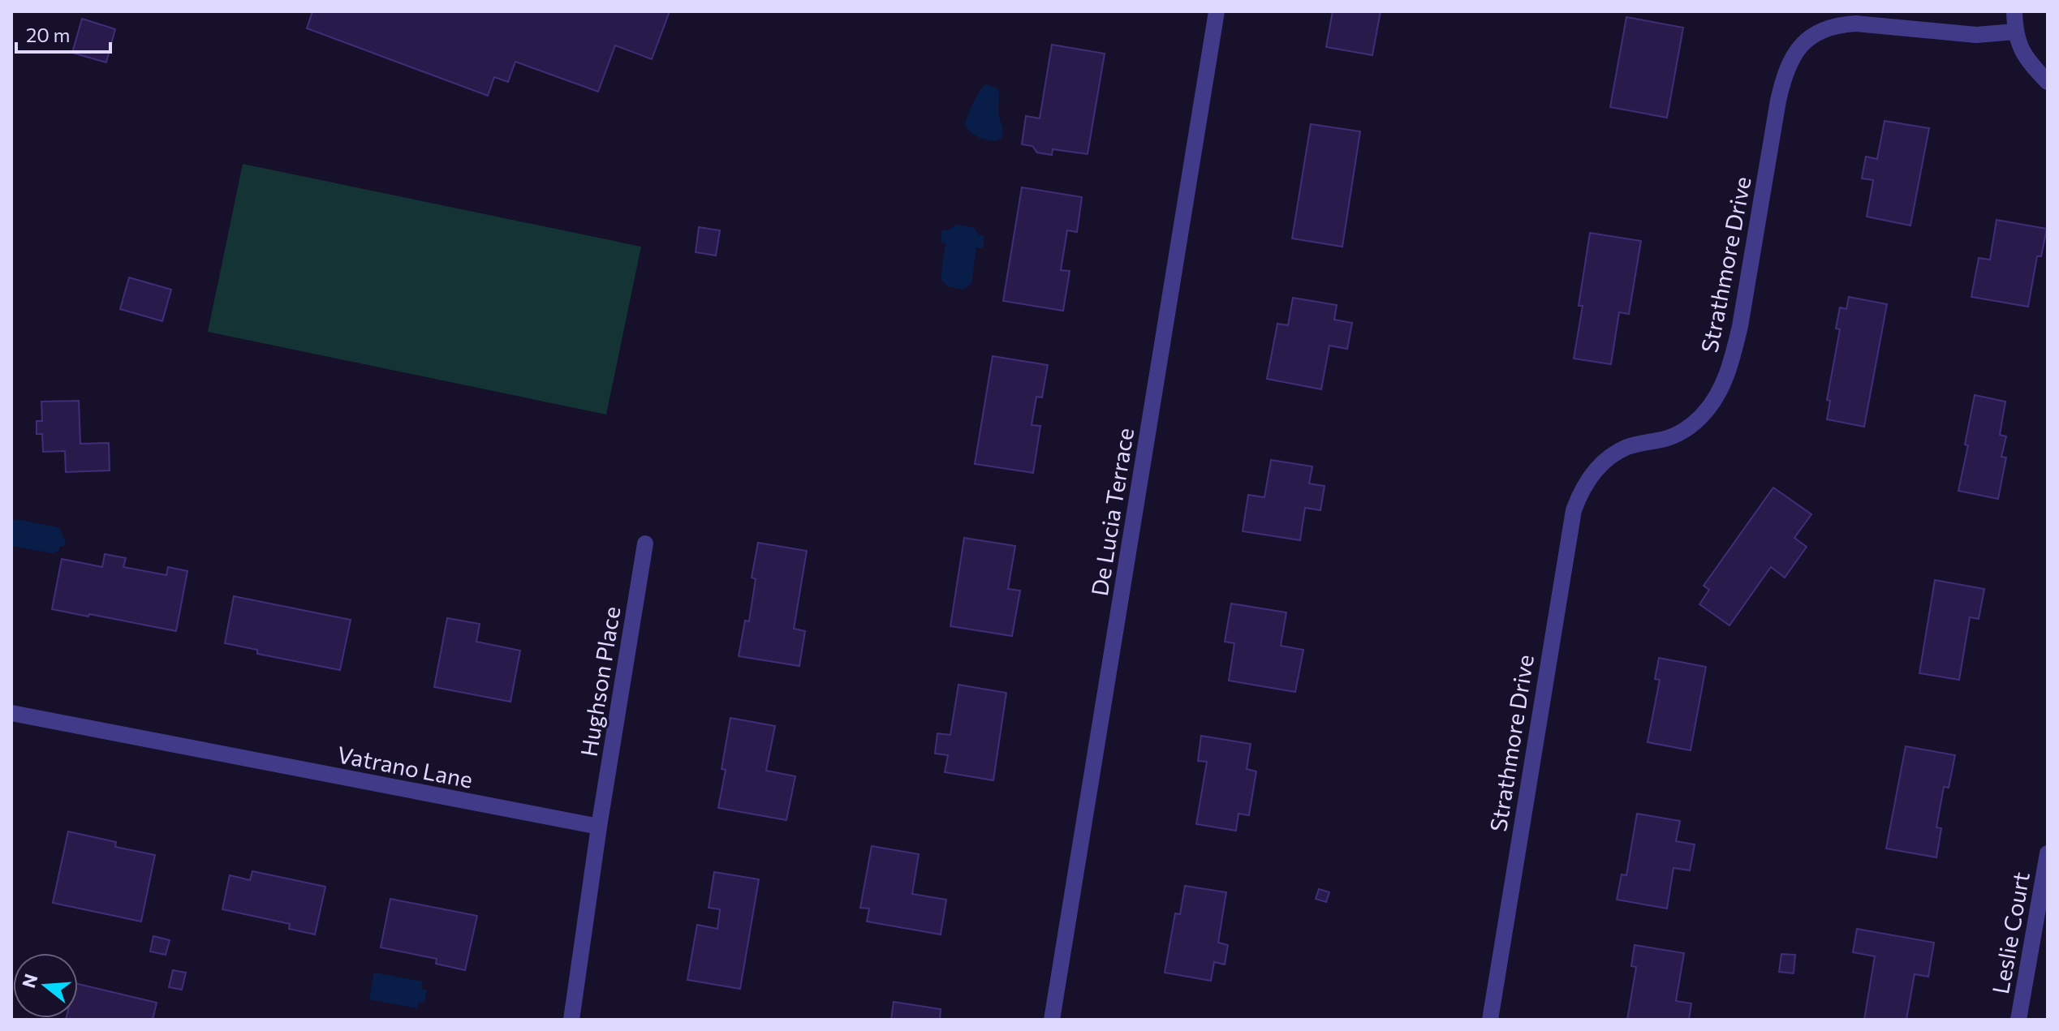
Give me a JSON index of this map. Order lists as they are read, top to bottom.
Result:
{
  "streets": {
    "street": [
      "Strathmore Drive",
      "De Lucia Terrace",
      "Hughson Place",
      "Vatrano Lane",
      "Leslie Court"
    ]
  },
  "crossings": [
    ["Hughson Place", "Vatrano Lane"]
  ],
  "scale_bar": "20 m",
  "north": "left"
}
